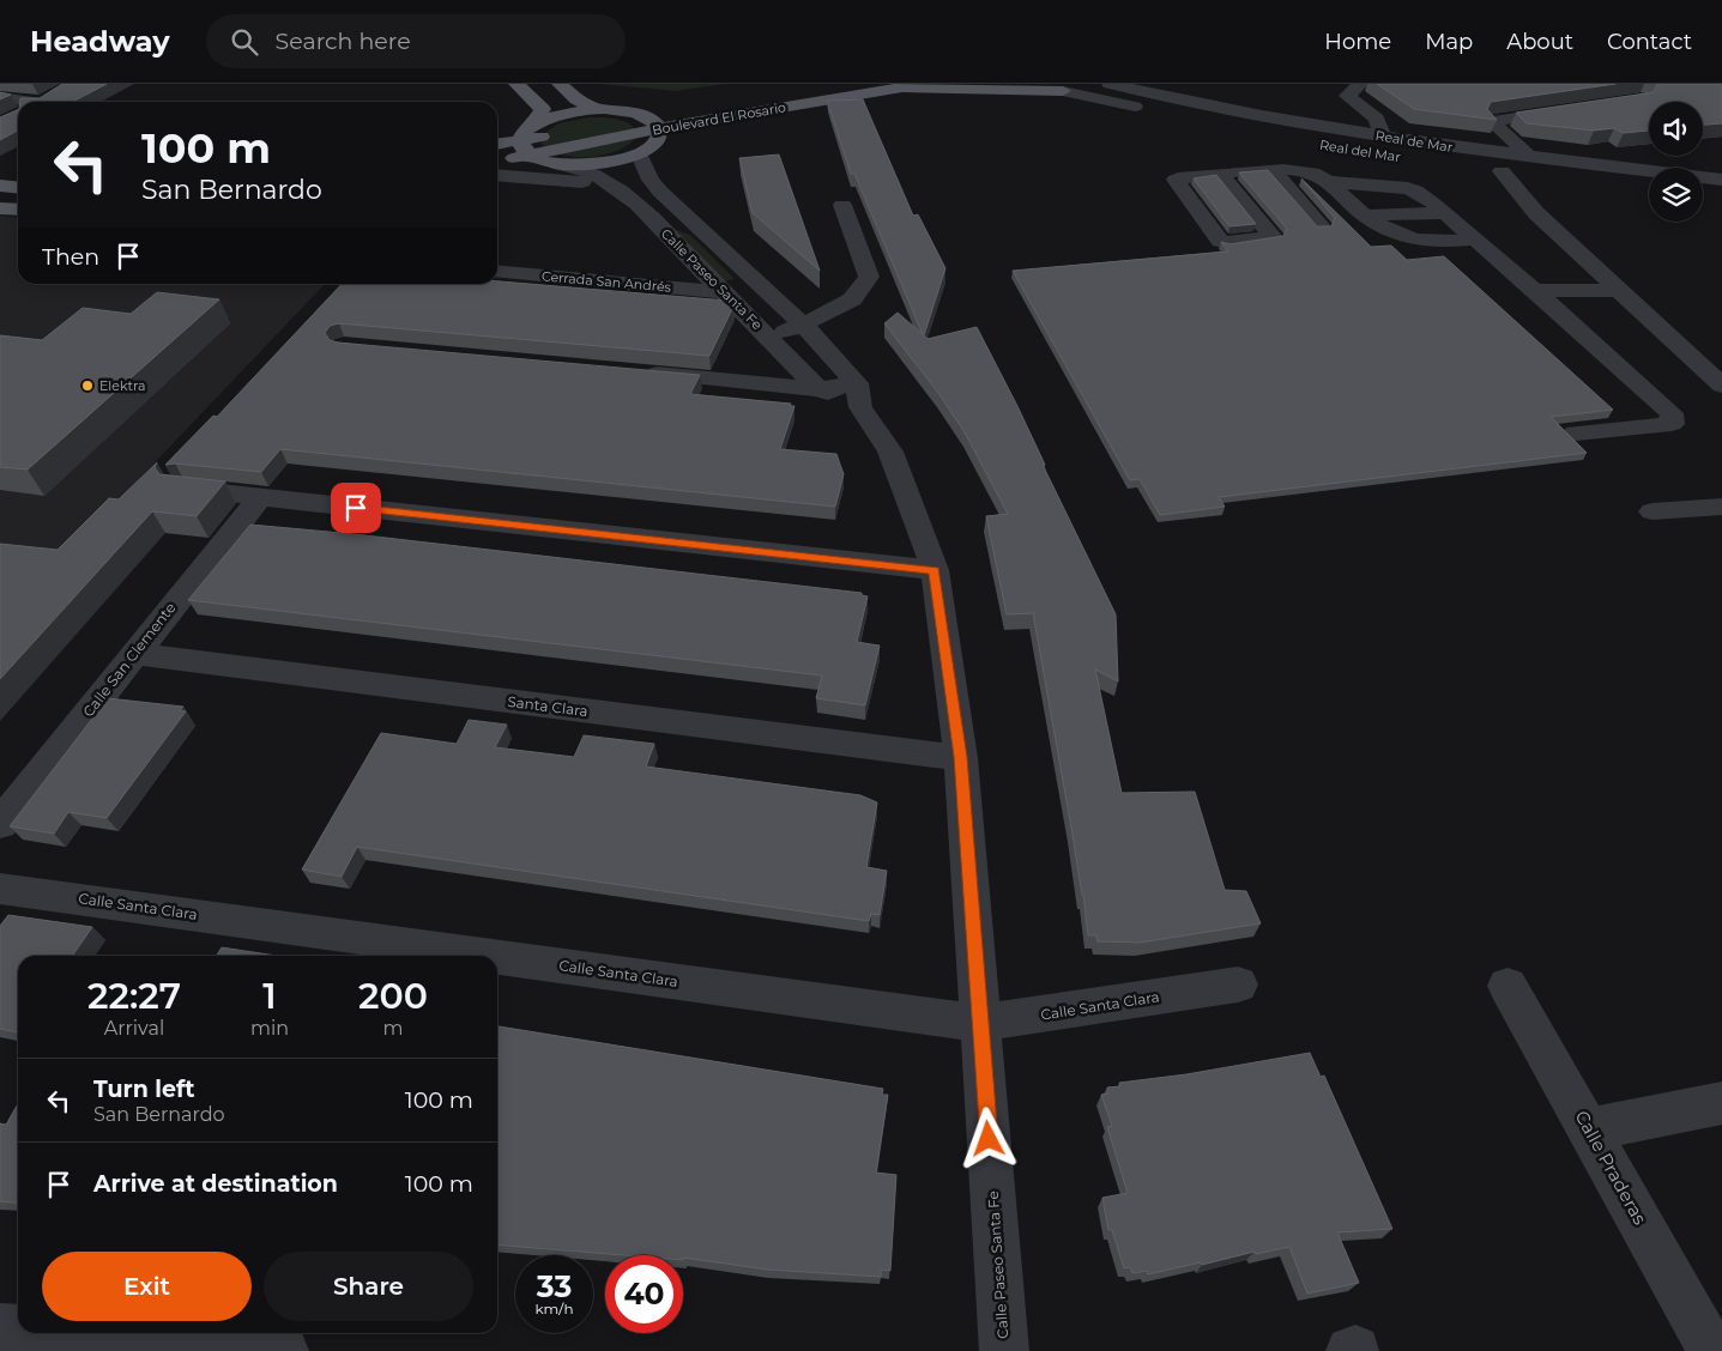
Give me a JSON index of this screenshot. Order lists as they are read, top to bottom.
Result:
{
  "streets": {
    "main road": ["Boulevard El Rosario"],
    "street": [
      "Real de Mar",
      "Calle Paseo Santa Fe",
      "Cerrada San Andrés",
      "Calle San Clemente",
      "Santa Clara",
      "Calle Santa Clara",
      "Calle Praderas"
    ]
  },
  "crossings": [
    ["Boulevard El Rosario", "Calle Paseo Santa Fe"],
    ["Calle Paseo Santa Fe", "Cerrada San Andrés"],
    ["Calle Paseo Santa Fe", "Santa Clara"],
    ["Calle Paseo Santa Fe", "Calle Santa Clara"],
    ["Calle San Clemente", "Santa Clara"]
  ],
  "places": ["Elektra"],
  "page": {
    "header": "Headway",
    "search": "Search here",
    "nav": [
      "Home",
      "Map",
      "About",
      "Contact"
    ],
    "turn": ["100 m", "San Bernardo"],
    "then": "Then",
    "eta": [
      "22:27",
      "Arrival",
      "1",
      "min",
      "200",
      "m"
    ],
    "list": [
      {
        "name": "Turn left",
        "note": "San Bernardo",
        "value": "100 m"
      },
      {
        "name": "Arrive at destination",
        "value": "100 m"
      }
    ],
    "buttons": ["Exit", "Share"],
    "speed": "33 km/h",
    "limit": "40"
  }
}
